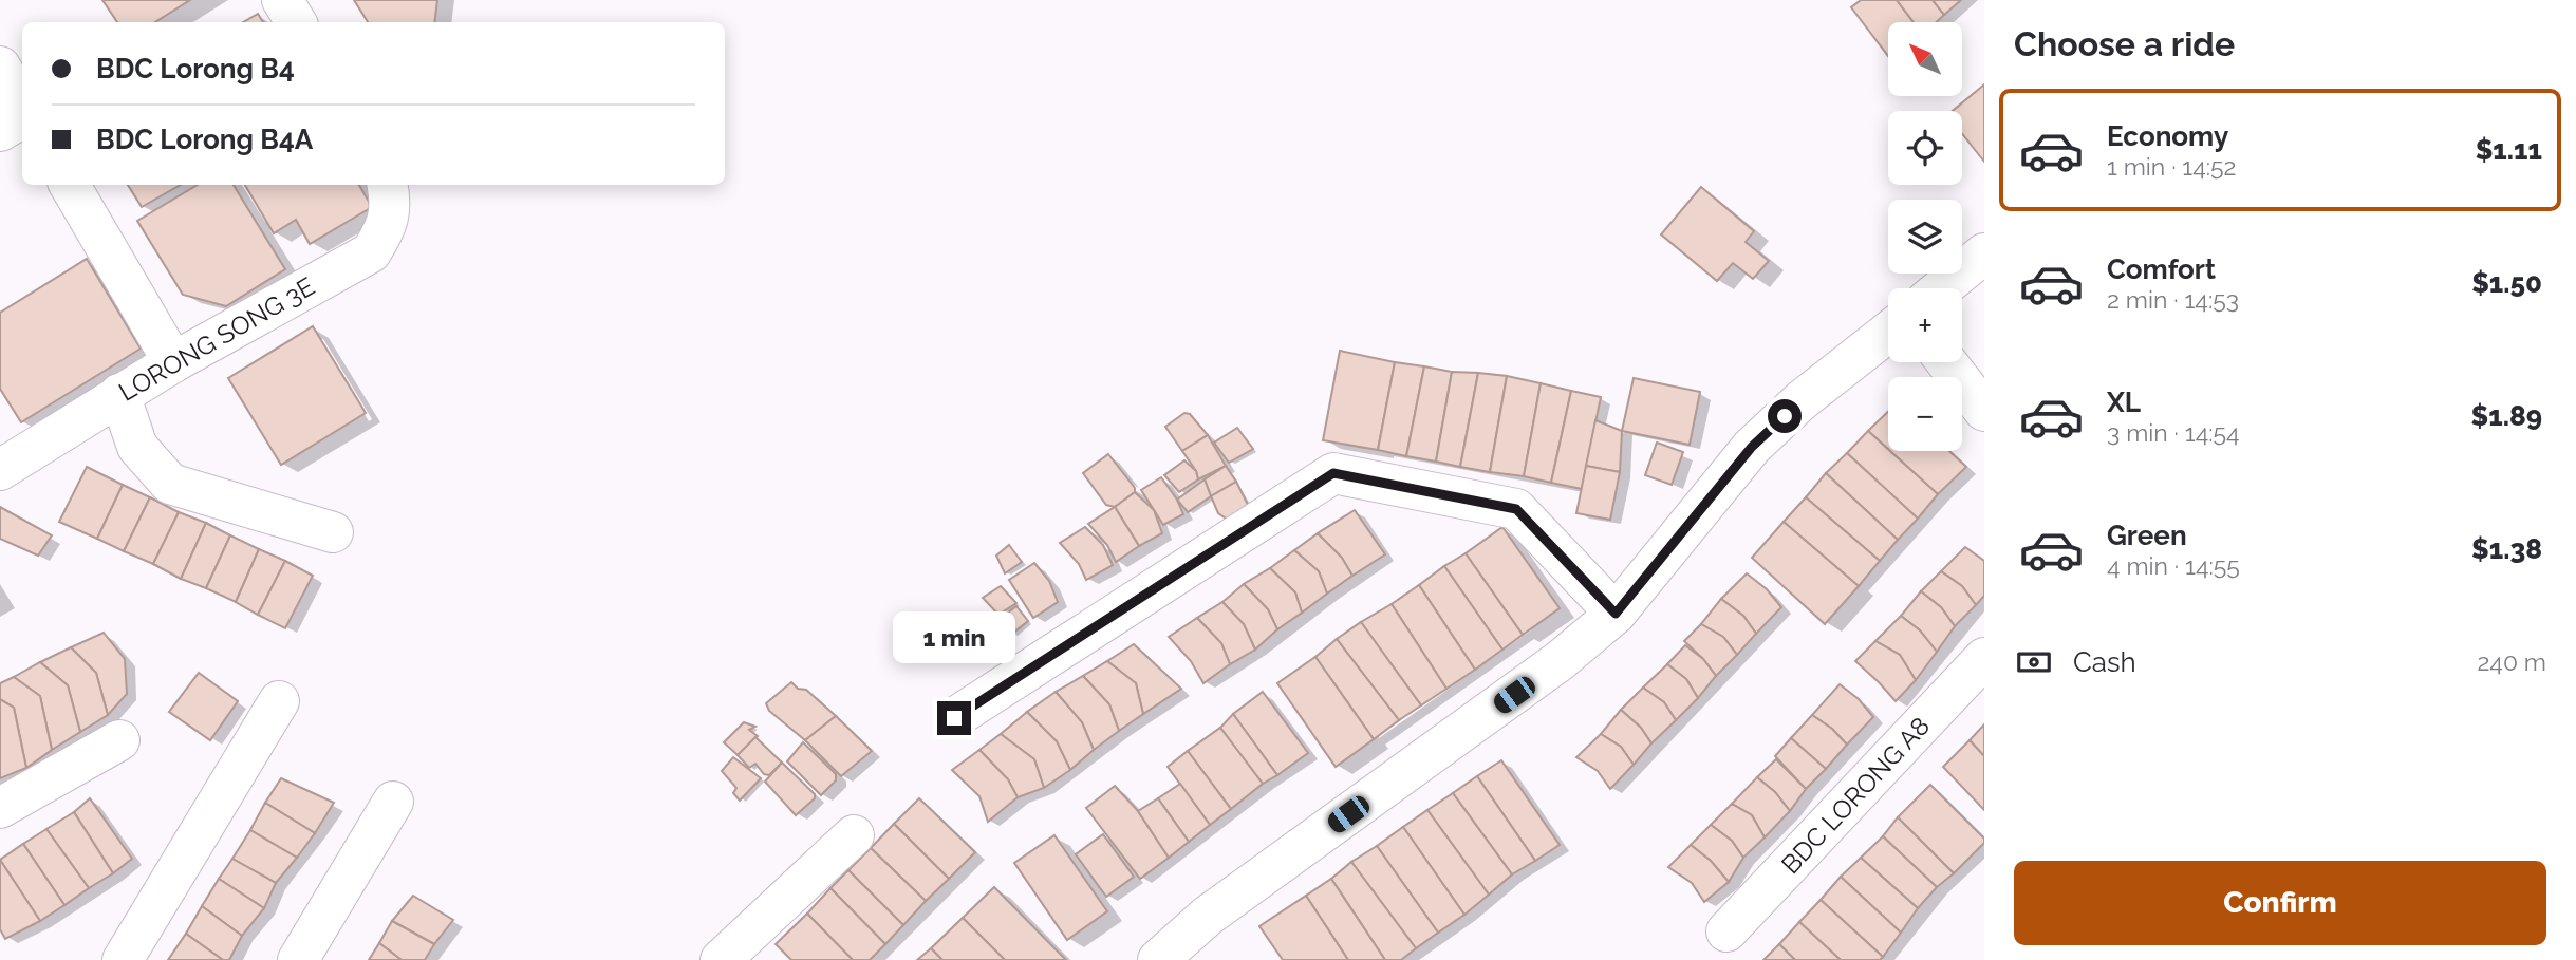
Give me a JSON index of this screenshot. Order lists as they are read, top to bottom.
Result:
{
  "streets": {
    "street": ["LORONG SONG 3E", "BDC LORONG A8"]
  },
  "north": "top left",
  "page": {
    "heading": "Choose a ride",
    "map_buttons": ["+", "−"],
    "banner": ["BDC Lorong B4", "BDC Lorong B4A"],
    "list": [
      {
        "name": "Economy",
        "note": "1 min · 14:52",
        "value": "$1.11"
      },
      {
        "name": "Comfort",
        "note": "2 min · 14:53",
        "value": "$1.50"
      },
      {
        "name": "XL",
        "note": "3 min · 14:54",
        "value": "$1.89"
      },
      {
        "name": "Green",
        "note": "4 min · 14:55",
        "value": "$1.38"
      }
    ],
    "bubble": "1 min",
    "pay": ["Cash", "240 m"],
    "buttons": "Confirm"
  }
}
